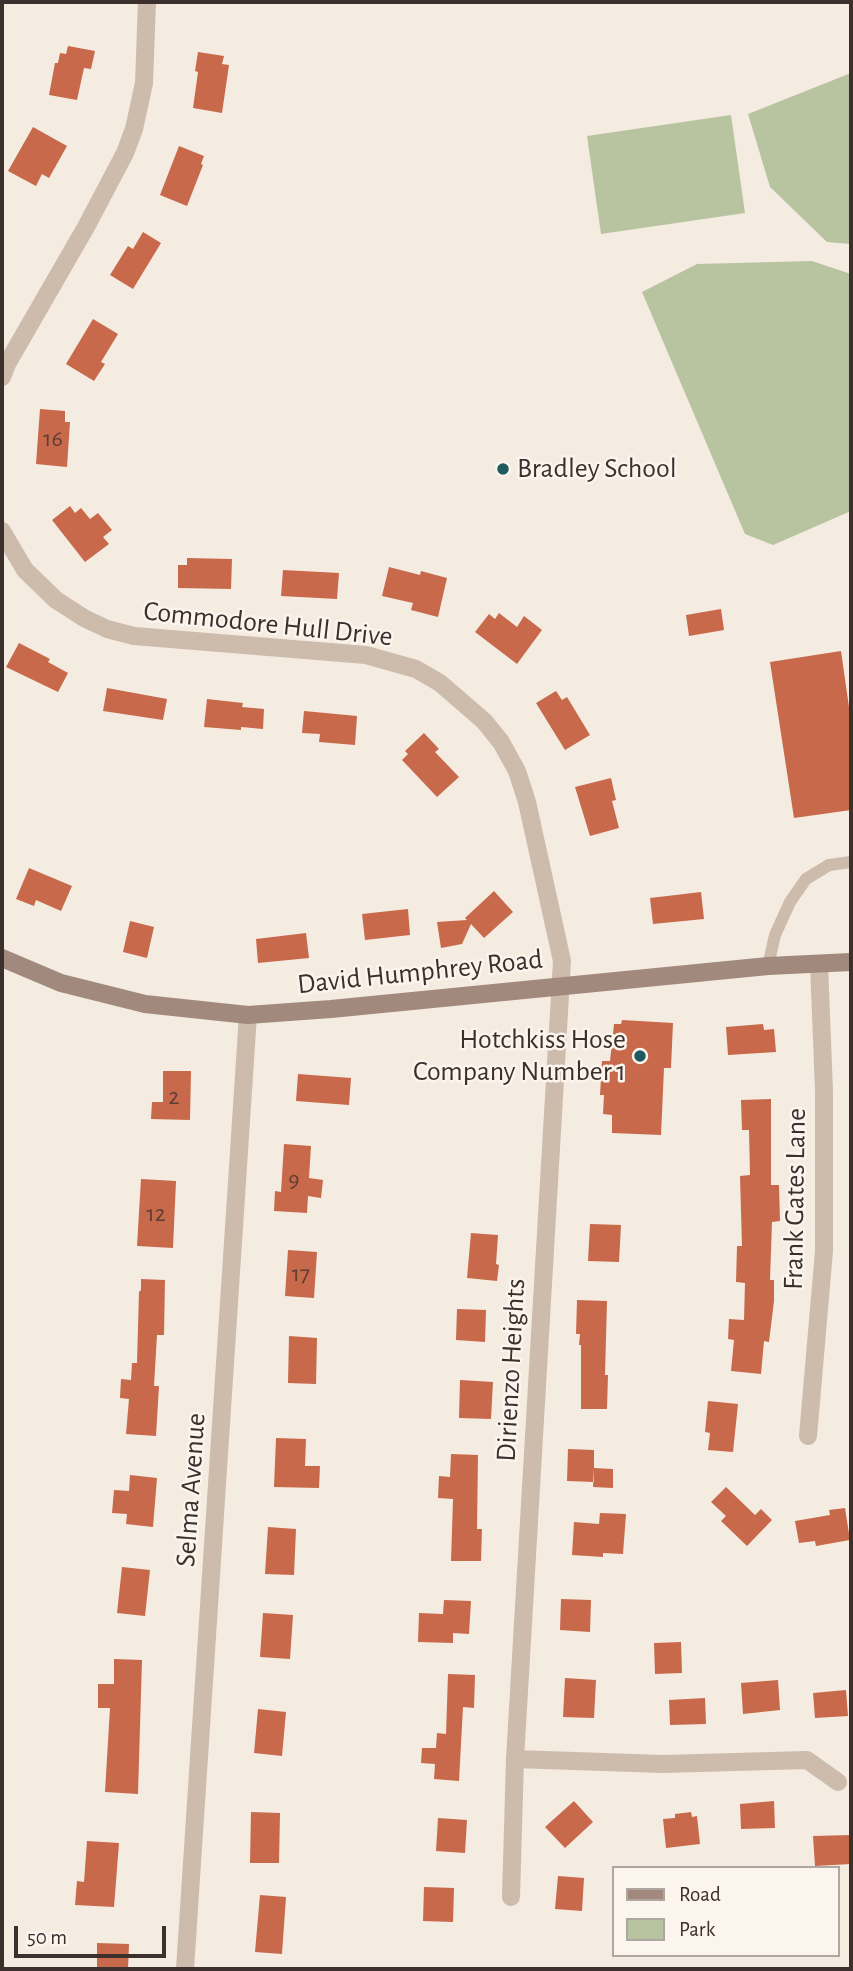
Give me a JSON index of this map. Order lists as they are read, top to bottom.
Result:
{
  "streets": {
    "street": [
      "Commodore Hull Drive",
      "David Humphrey Road",
      "Frank Gates Lane",
      "Dirienzo Heights",
      "Selma Avenue"
    ]
  },
  "crossings": [
    ["Commodore Hull Drive", "David Humphrey Road"],
    ["Commodore Hull Drive", "Dirienzo Heights"],
    ["David Humphrey Road", "Frank Gates Lane"],
    ["David Humphrey Road", "Dirienzo Heights"],
    ["David Humphrey Road", "Selma Avenue"]
  ],
  "places": ["Bradley School", "Hotchkiss Hose Company Number 1"],
  "house_numbers": [
    "16",
    "2",
    "9",
    "12",
    "17"
  ],
  "legend": ["Road", "Park"],
  "scale_bar": "50 m"
}
